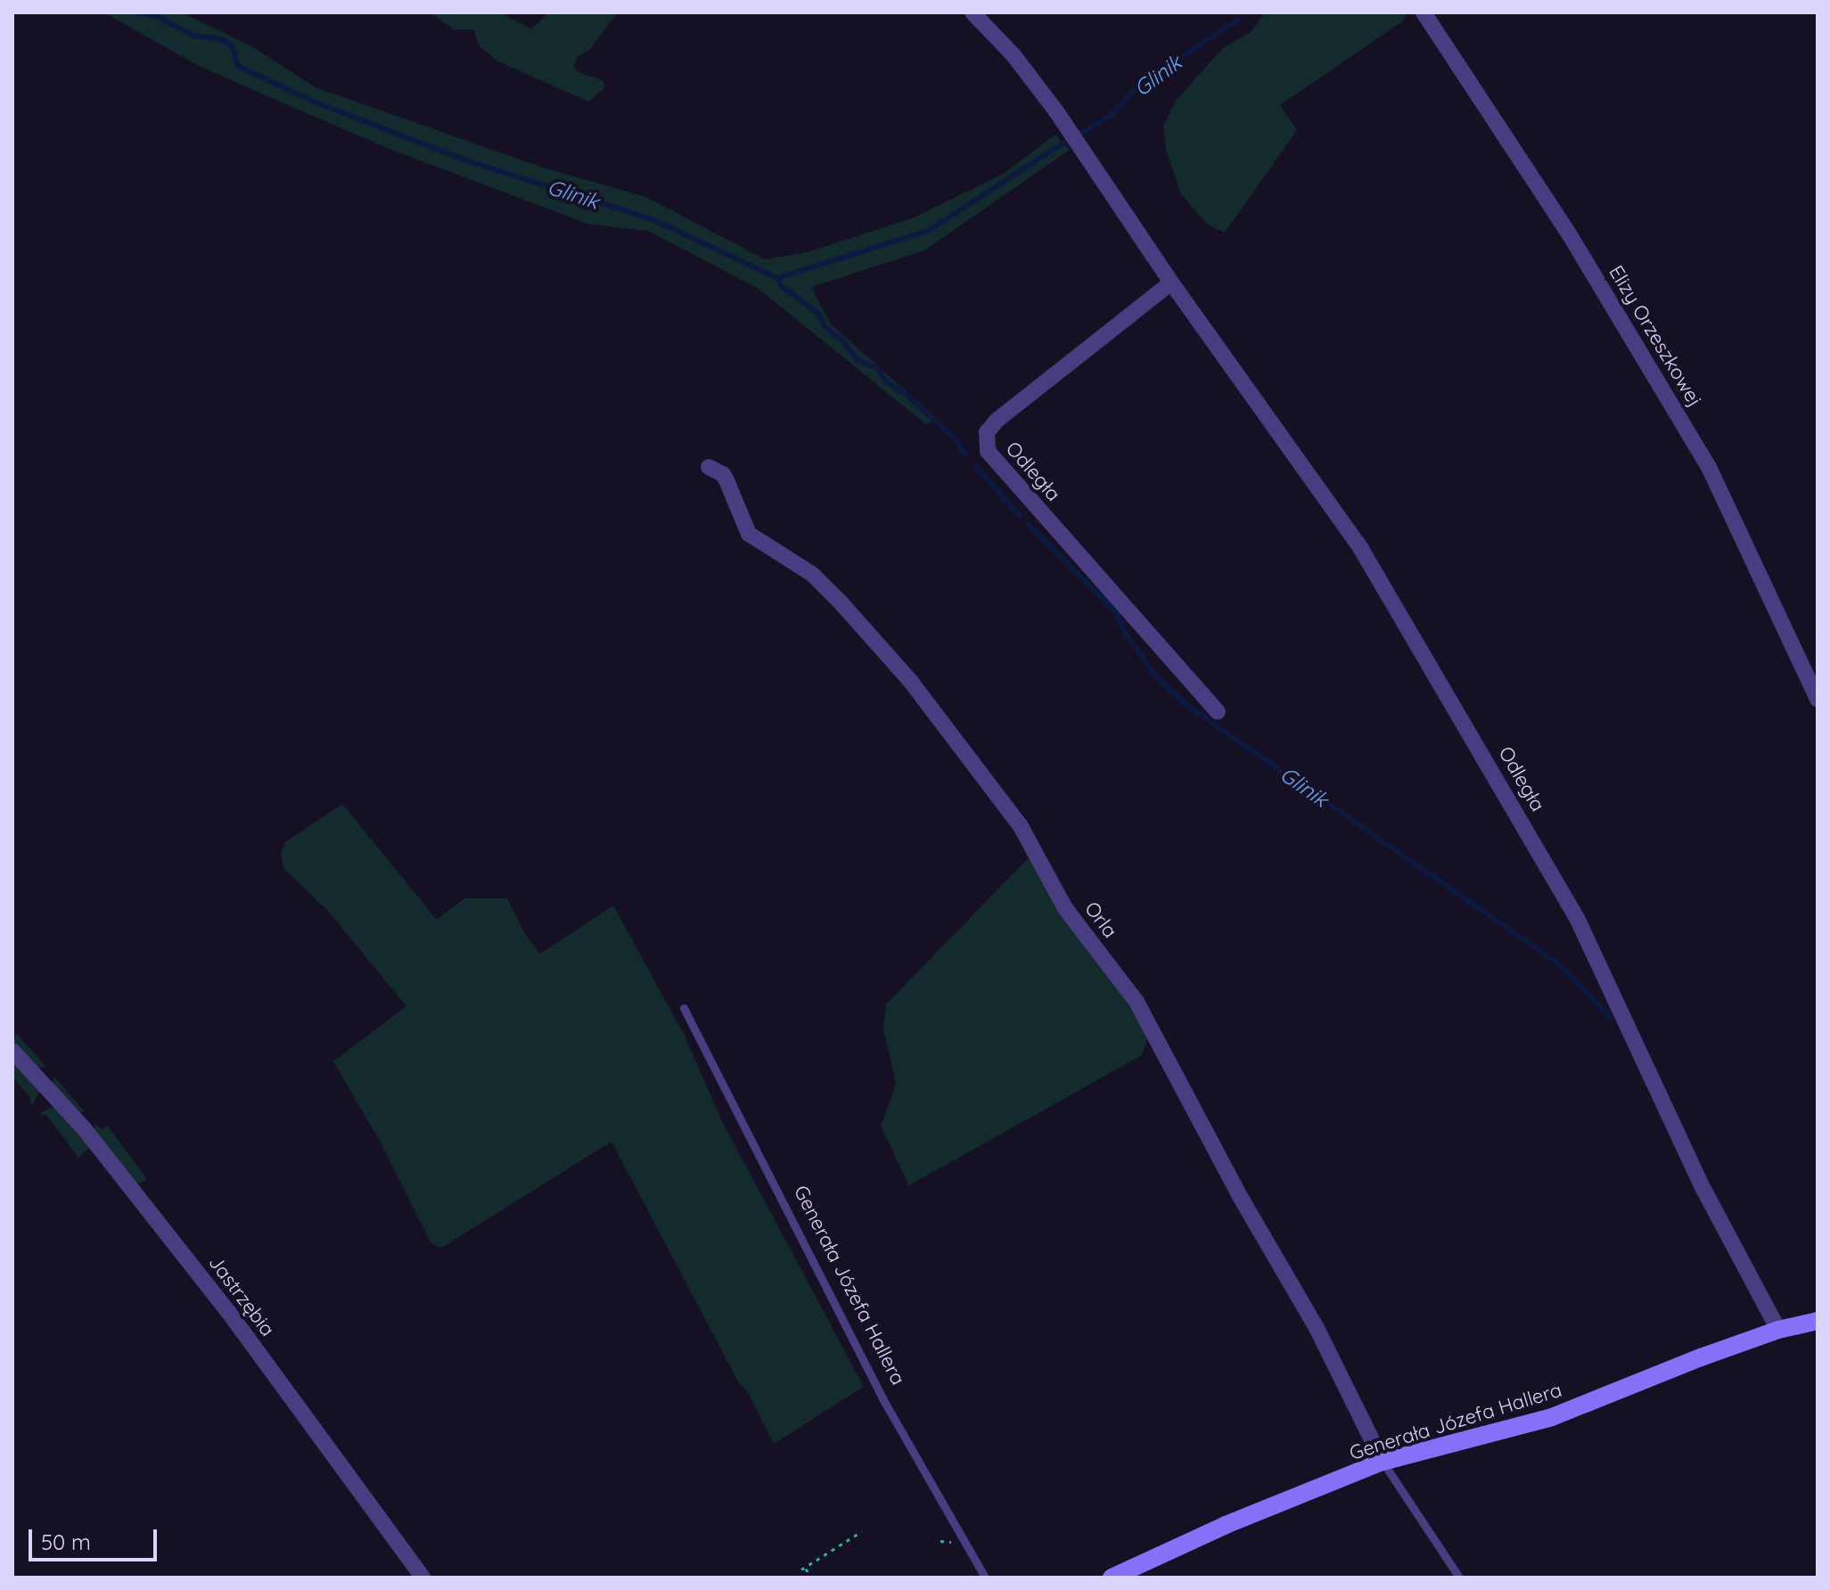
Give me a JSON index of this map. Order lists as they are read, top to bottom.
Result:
{
  "streets": {
    "street": [
      "Elizy Orzeszkowej",
      "Odległa",
      "Orla",
      "Generała Józefa Hallera",
      "Jastrzębia"
    ]
  },
  "crossings": [
    ["Odległa", "Generała Józefa Hallera"],
    ["Orla", "Generała Józefa Hallera"]
  ],
  "water": ["Glinik"],
  "scale_bar": "50 m"
}
